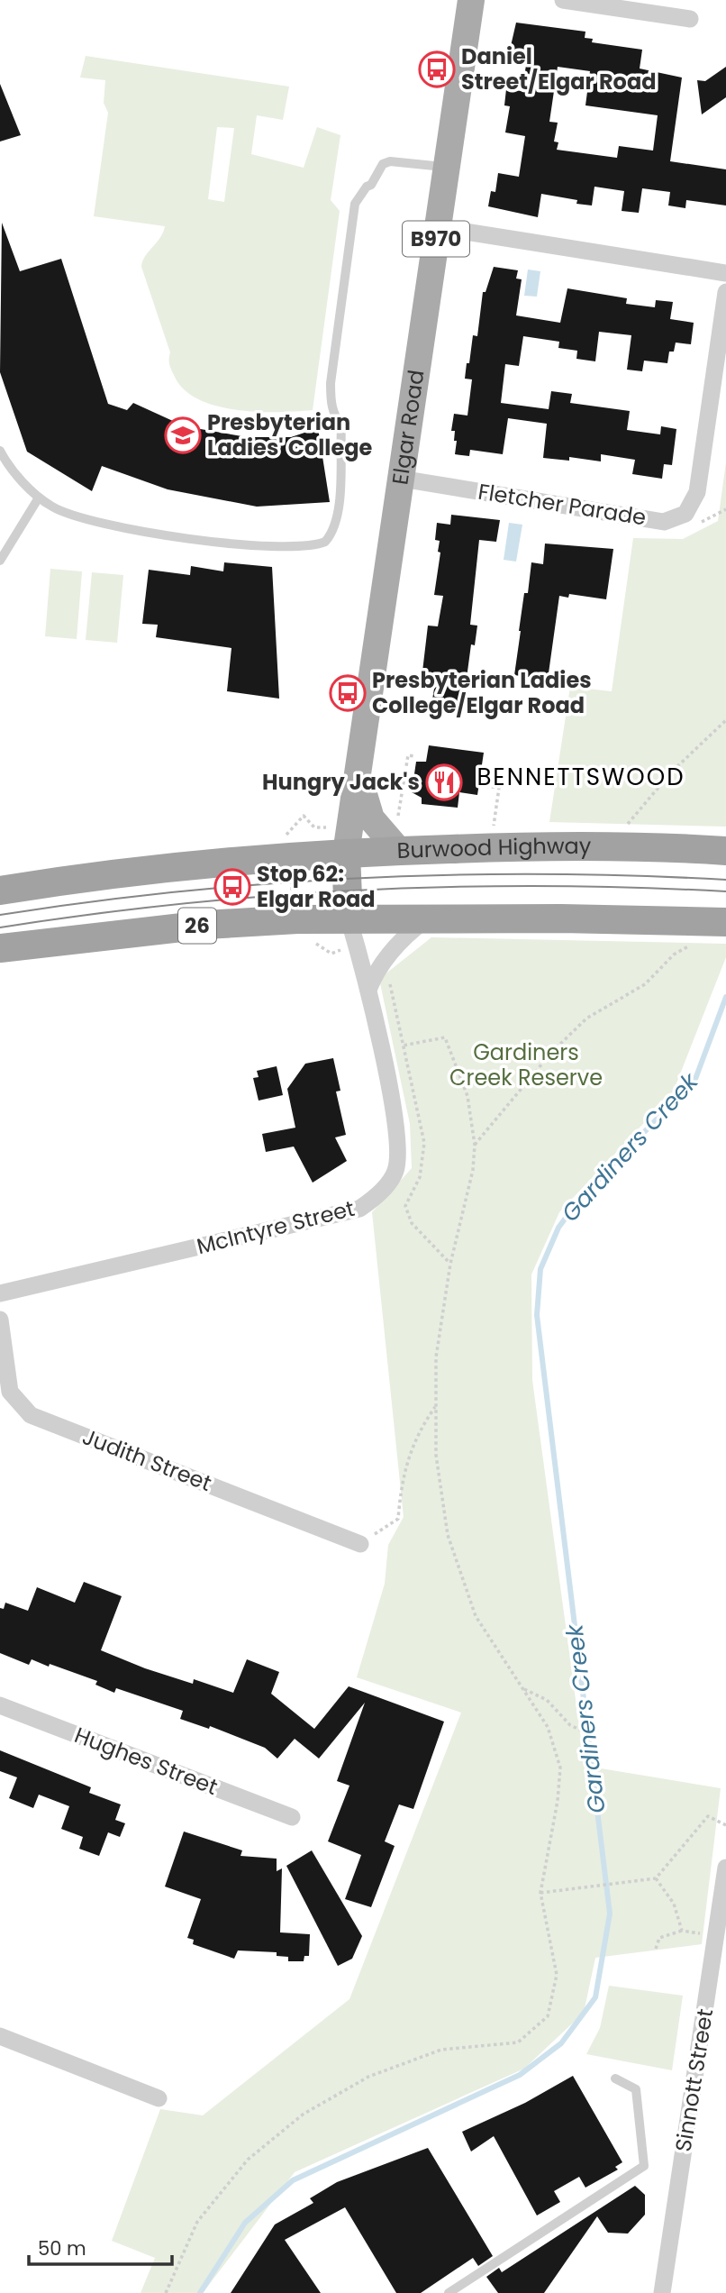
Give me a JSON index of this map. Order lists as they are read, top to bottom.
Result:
{
  "streets": {
    "highway": ["Burwood Highway", "26"],
    "main road": ["B970", "Elgar Road"],
    "street": [
      "Fletcher Parade",
      "McIntyre Street",
      "Judith Street",
      "Hughes Street",
      "Sinnott Street"
    ]
  },
  "crossings": [
    ["Elgar Road", "Fletcher Parade"],
    ["Elgar Road", "Burwood Highway"],
    ["26", "McIntyre Street"]
  ],
  "districts": ["BENNETTSWOOD"],
  "water": ["Gardiners Creek"],
  "parks": ["Gardiners Creek Reserve"],
  "places": {
    "bus stop": ["Daniel Street/Elgar Road", "Presbyterian Ladies College/Elgar Road", "Stop 62: Elgar Road"],
    "school or university": ["Presbyterian Ladies' College"],
    "restaurant": ["Hungry Jack's"]
  },
  "scale_bar": "50 m"
}
